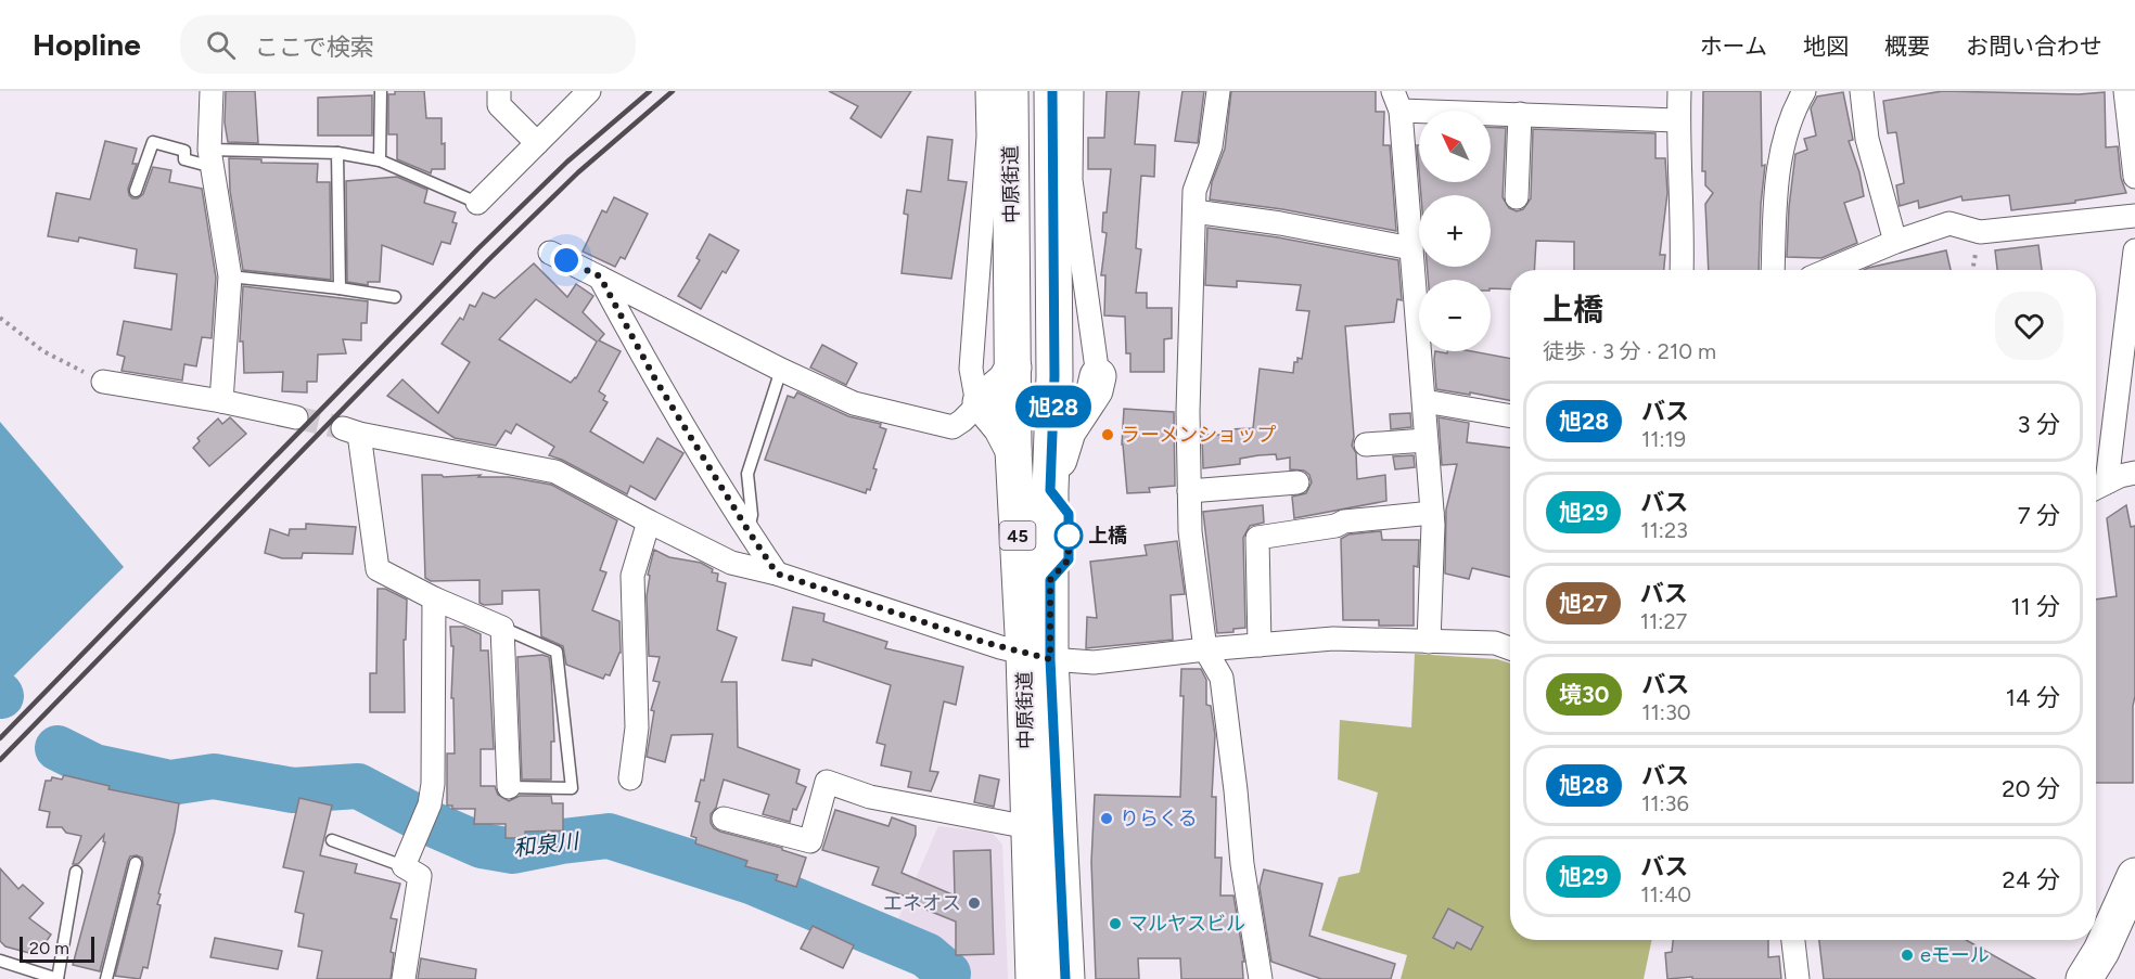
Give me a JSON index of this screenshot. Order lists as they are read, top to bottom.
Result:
{
  "streets": {
    "main road": ["中原街道", "45"]
  },
  "water": ["和泉川"],
  "places": [
    "ラーメンショップ",
    "上橋",
    "りらくる",
    "エネオス",
    "マルヤスビル",
    "eモール"
  ],
  "lines": ["bus line 旭28"],
  "scale_bar": "20 m",
  "north": "top left",
  "page": {
    "header": "Hopline",
    "search": "ここで検索",
    "nav": [
      "ホーム",
      "地図",
      "概要",
      "お問い合わせ"
    ],
    "on_map": "旭28",
    "map_buttons": ["+", "−"],
    "heading": ["上橋", "徒歩 · 3 分 · 210 m"],
    "list": [
      {
        "mark": "旭28",
        "name": "バス",
        "note": "11:19",
        "value": "3 分"
      },
      {
        "mark": "旭29",
        "name": "バス",
        "note": "11:23",
        "value": "7 分"
      },
      {
        "mark": "旭27",
        "name": "バス",
        "note": "11:27",
        "value": "11 分"
      },
      {
        "mark": "境30",
        "name": "バス",
        "note": "11:30",
        "value": "14 分"
      },
      {
        "mark": "旭28",
        "name": "バス",
        "note": "11:36",
        "value": "20 分"
      },
      {
        "mark": "旭29",
        "name": "バス",
        "note": "11:40",
        "value": "24 分"
      }
    ],
    "scale": "20 m"
  }
}
